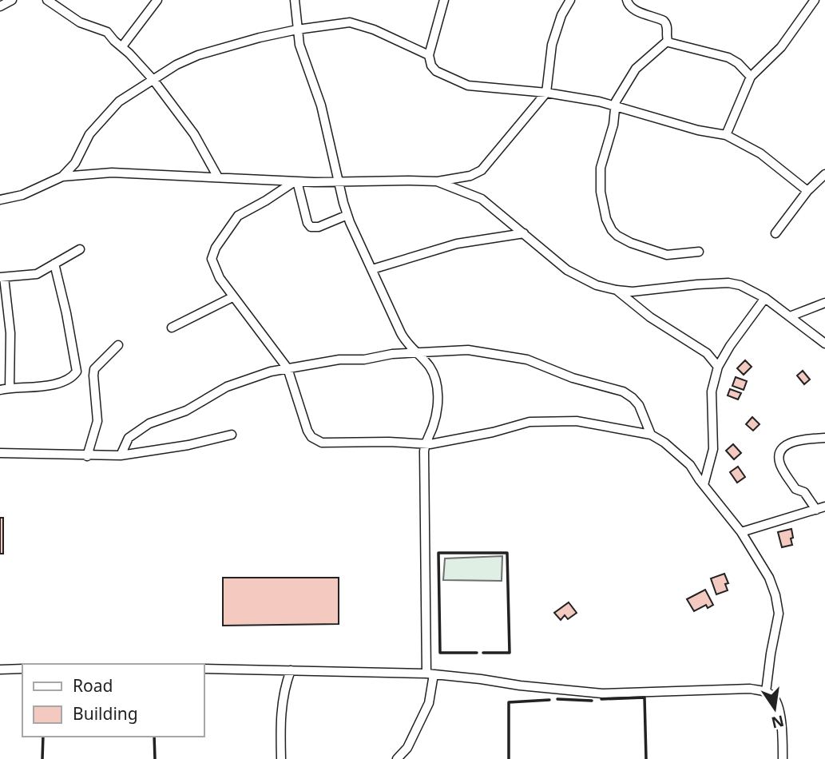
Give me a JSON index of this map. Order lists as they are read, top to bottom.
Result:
{
  "legend": ["Road", "Building"],
  "north": "bottom"
}
